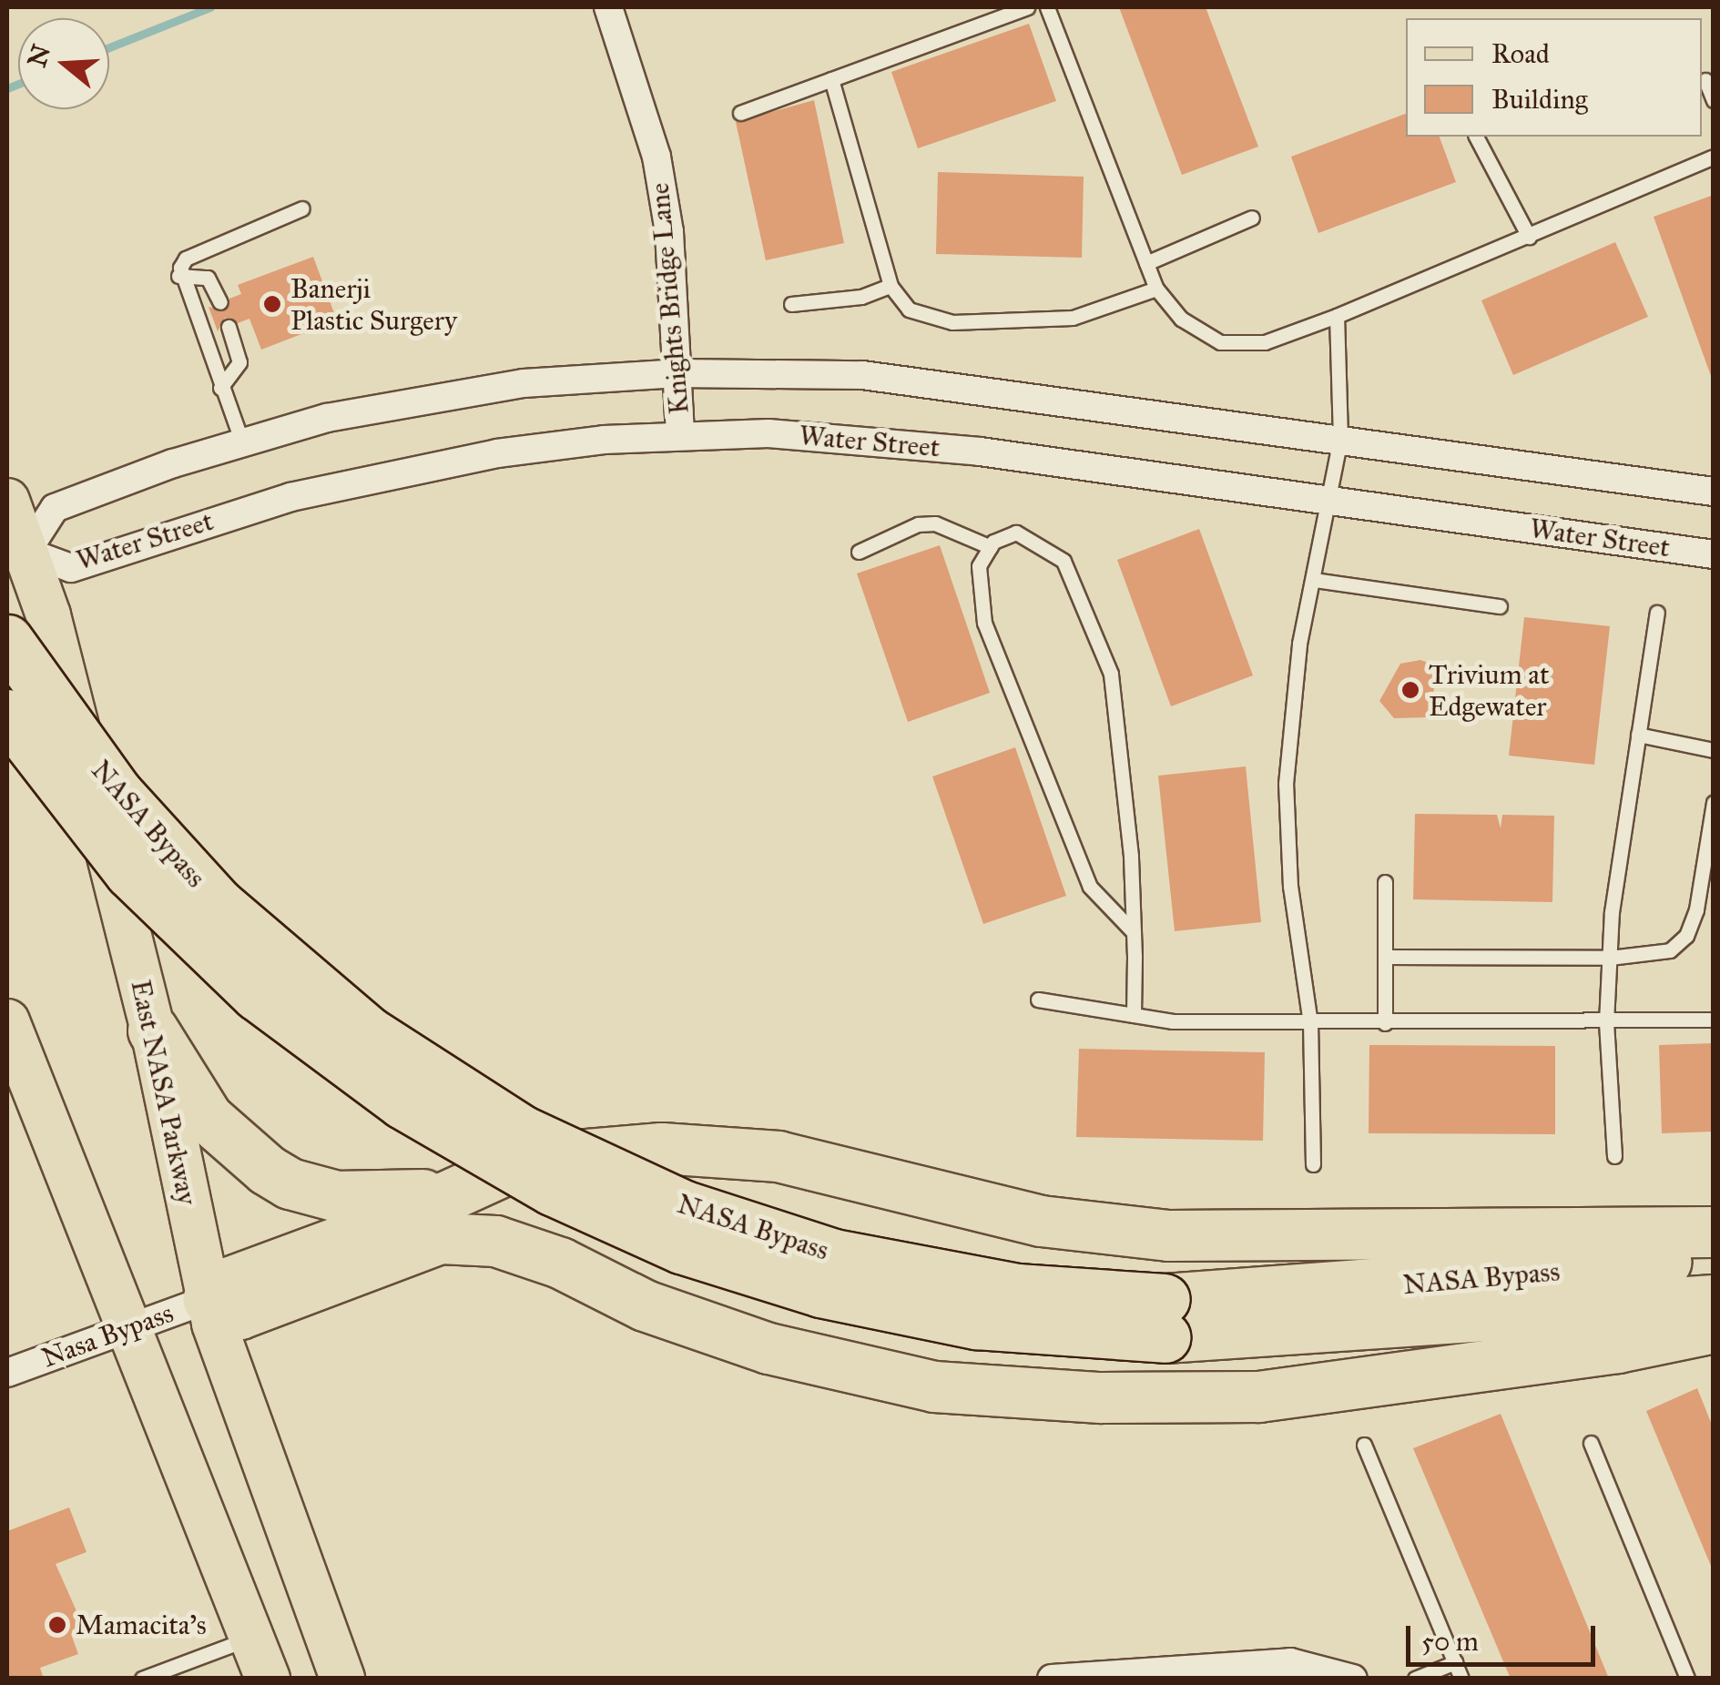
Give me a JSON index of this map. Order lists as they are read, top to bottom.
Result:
{
  "streets": {
    "highway": ["NASA Bypass"],
    "main road": ["East NASA Parkway"],
    "street": ["Knights Bridge Lane", "Water Street", "Nasa Bypass"]
  },
  "crossings": [
    ["Knights Bridge Lane", "Water Street"],
    ["Water Street", "East NASA Parkway"],
    ["East NASA Parkway", "Nasa Bypass"]
  ],
  "places": ["Banerji Plastic Surgery", "Trivium at Edgewater", "Mamacita's"],
  "legend": ["Road", "Building"],
  "scale_bar": "50 m",
  "north": "left"
}
